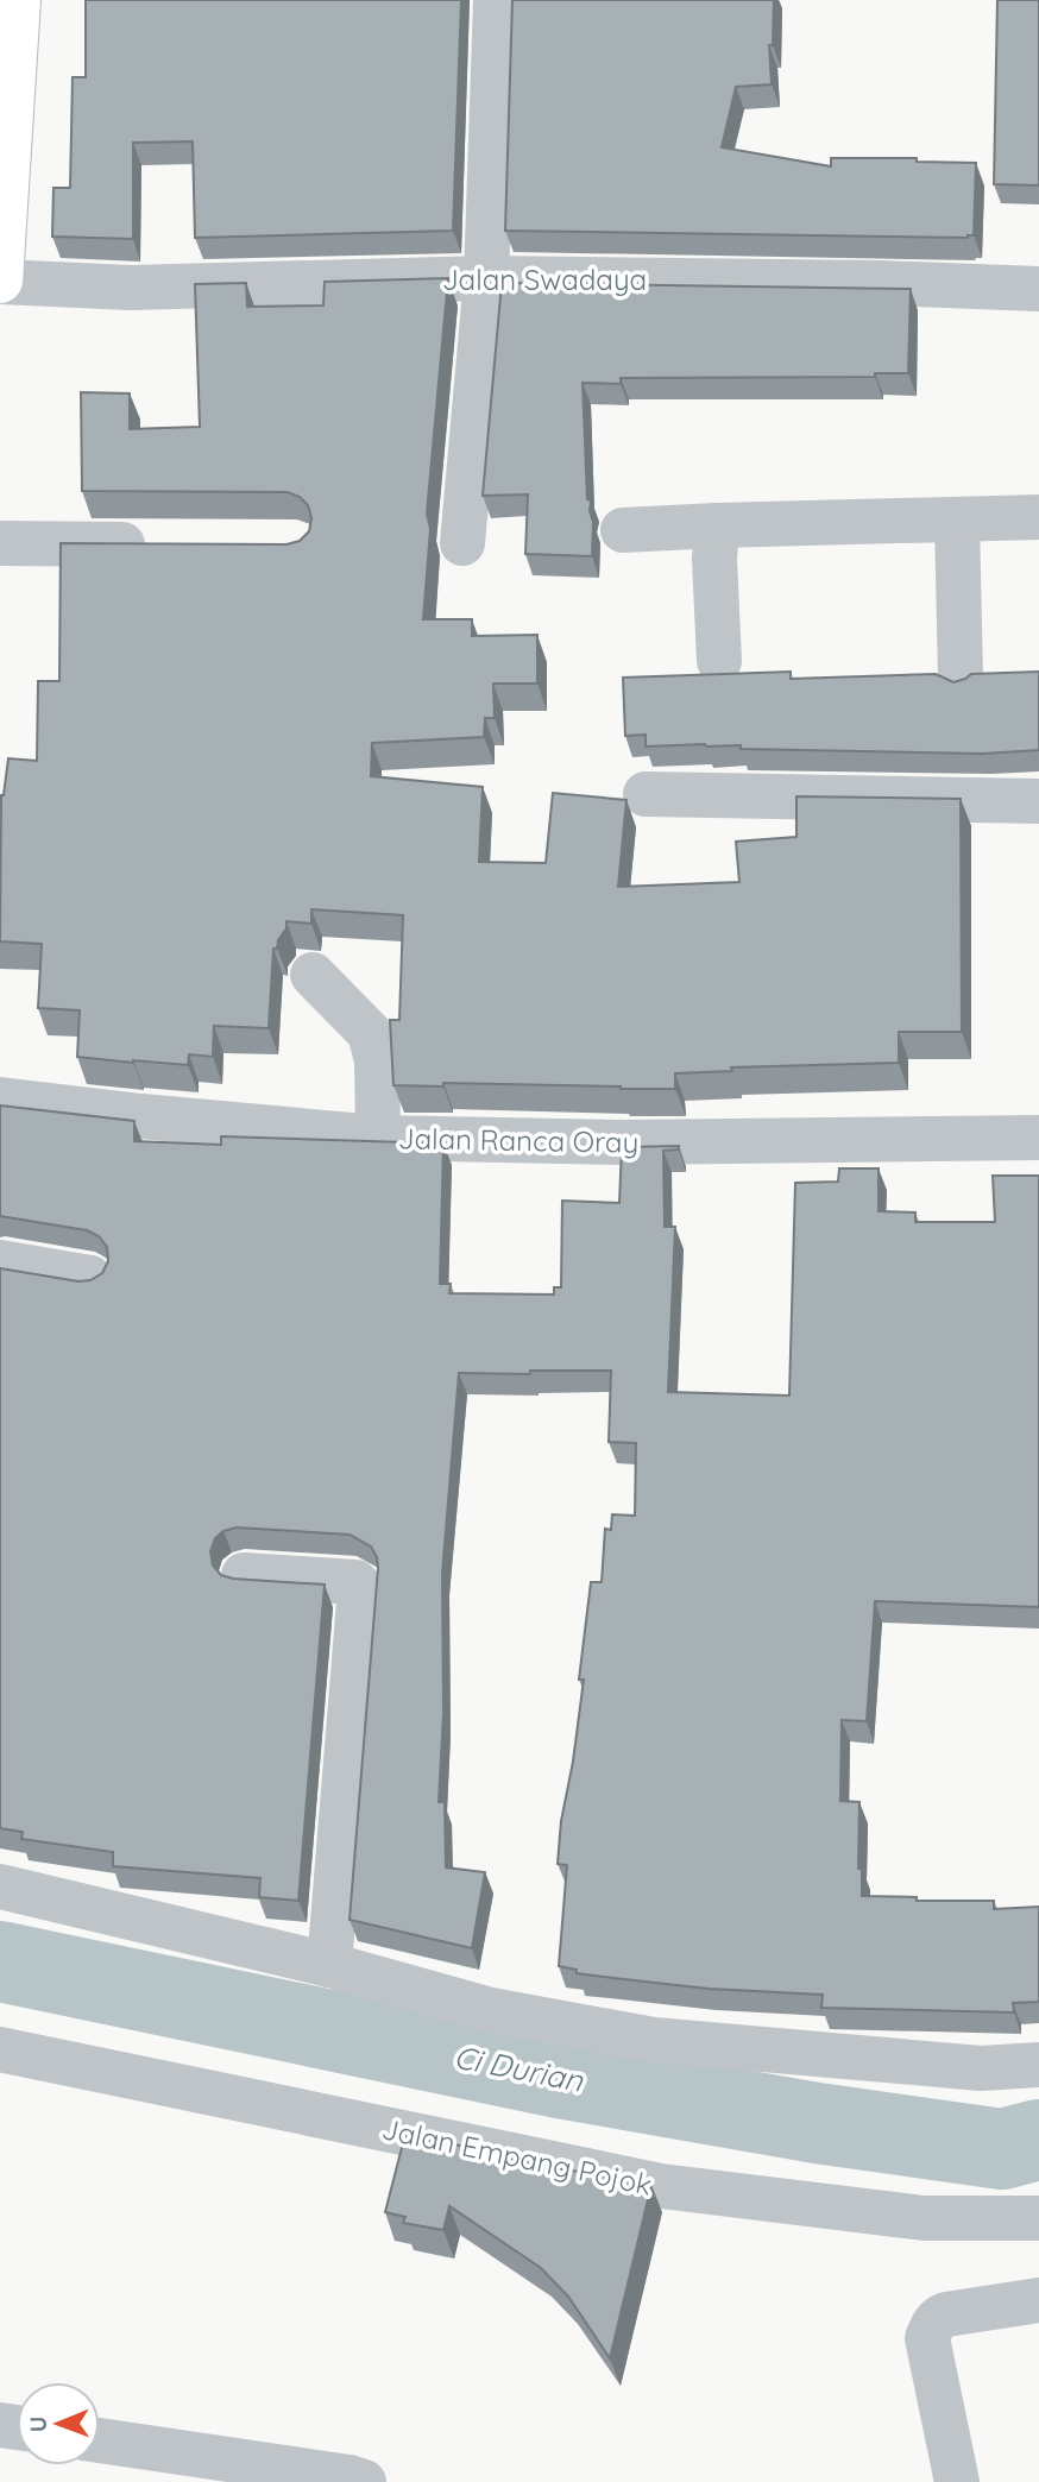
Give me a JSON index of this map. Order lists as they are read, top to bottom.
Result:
{
  "streets": {
    "street": ["Jalan Swadaya", "Jalan Ranca Oray", "Jalan Empang Pojok"]
  },
  "water": ["Ci Durian"],
  "north": "left"
}
